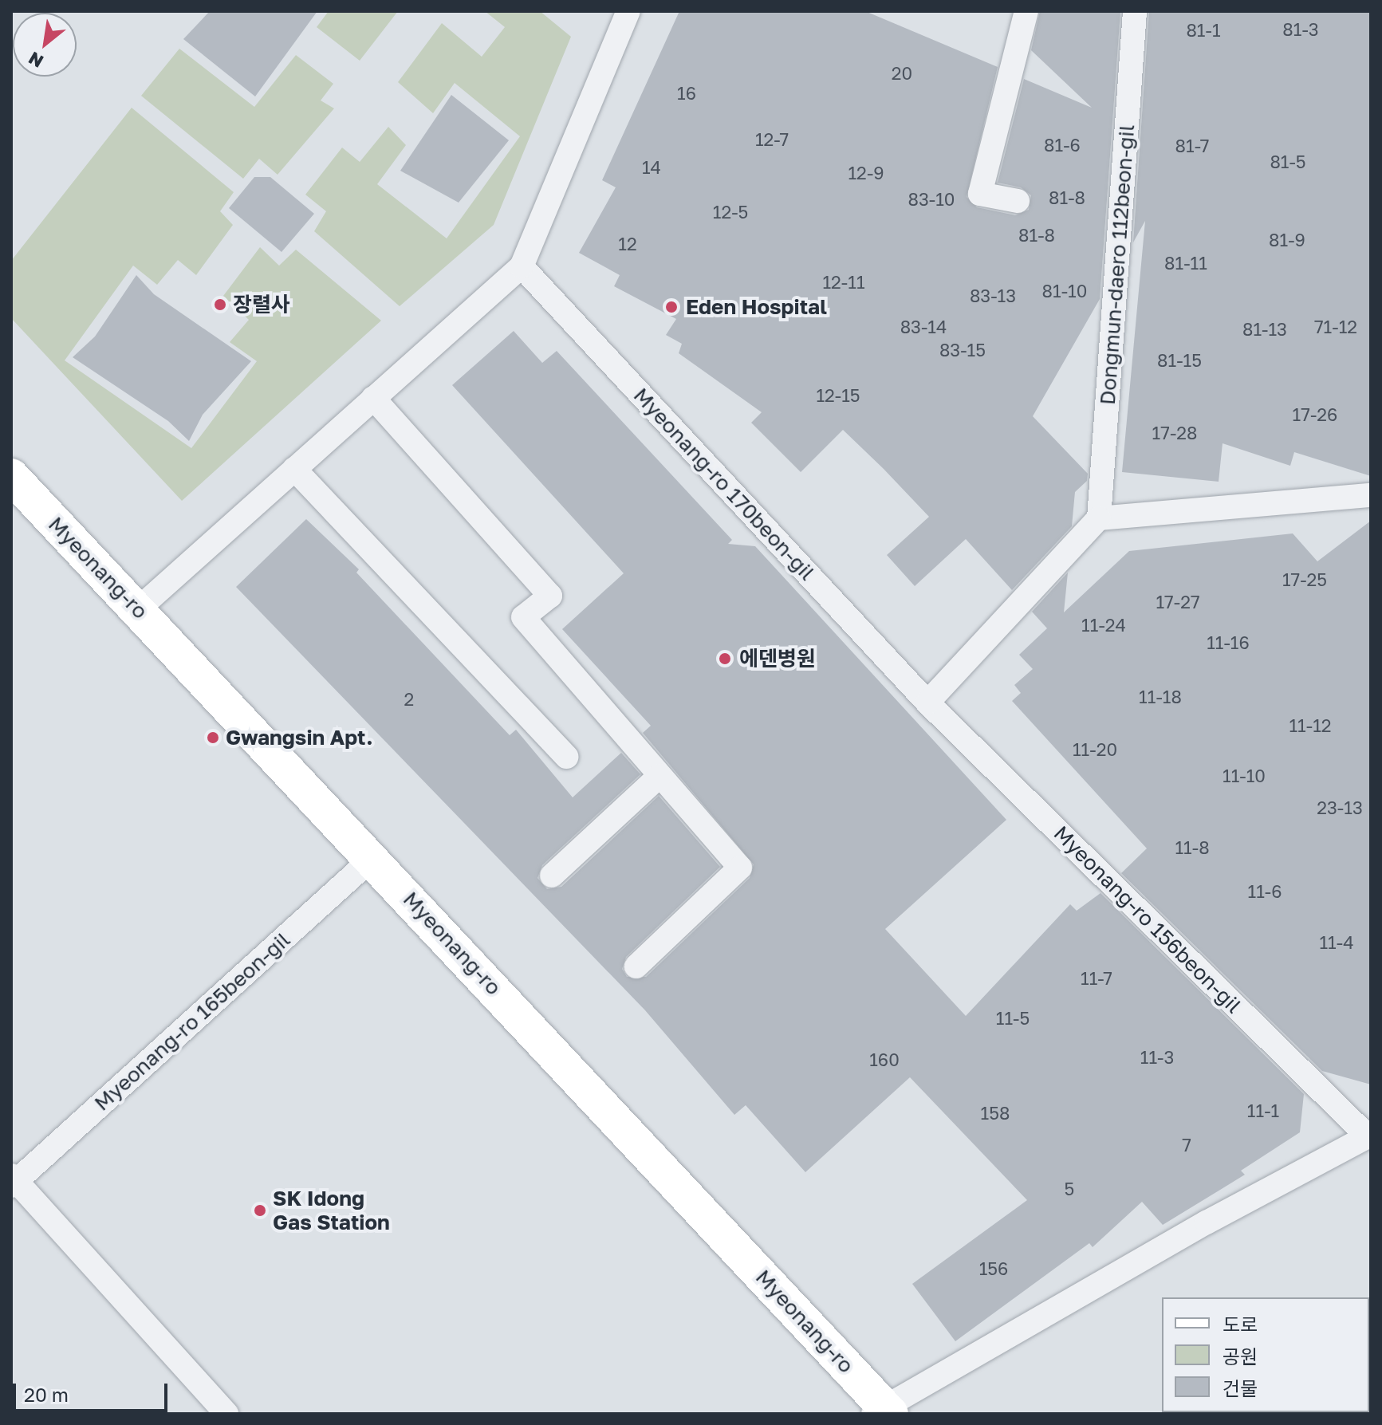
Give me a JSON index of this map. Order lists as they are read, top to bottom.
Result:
{
  "streets": {
    "main road": ["Myeonang-ro"],
    "lane": [
      "Dongmun-daero 112beon-gil",
      "Myeonang-ro 170beon-gil",
      "Myeonang-ro 156beon-gil",
      "Myeonang-ro 165beon-gil"
    ]
  },
  "crossings": [
    ["Myeonang-ro 170beon-gil", "Myeonang-ro 156beon-gil"],
    ["Myeonang-ro", "Myeonang-ro 156beon-gil"],
    ["Myeonang-ro", "Myeonang-ro 165beon-gil"]
  ],
  "places": [
    "장렬사",
    "Eden Hospital",
    "에덴병원",
    "Gwangsin Apt.",
    "SK Idong Gas Station"
  ],
  "house_numbers": [
    "81-3",
    "81-1",
    "20",
    "16",
    "12-7",
    "81-6",
    "81-7",
    "81-5",
    "14",
    "12-9",
    "81-8",
    "83-10",
    "12-5",
    "81-8",
    "81-9",
    "12",
    "81-11",
    "12-11",
    "81-10",
    "83-13",
    "83-14",
    "71-12",
    "81-13",
    "83-15",
    "81-15",
    "12-15",
    "17-26",
    "17-28",
    "17-25",
    "17-27",
    "11-24",
    "11-16",
    "11-18",
    "2",
    "11-12",
    "11-20",
    "11-10",
    "23-13",
    "11-8",
    "11-6",
    "11-4",
    "11-7",
    "11-5",
    "11-3",
    "160",
    "11-1",
    "158",
    "7",
    "5",
    "156"
  ],
  "legend": ["도로", "공원", "건물"],
  "scale_bar": "20 m",
  "north": "bottom left"
}
